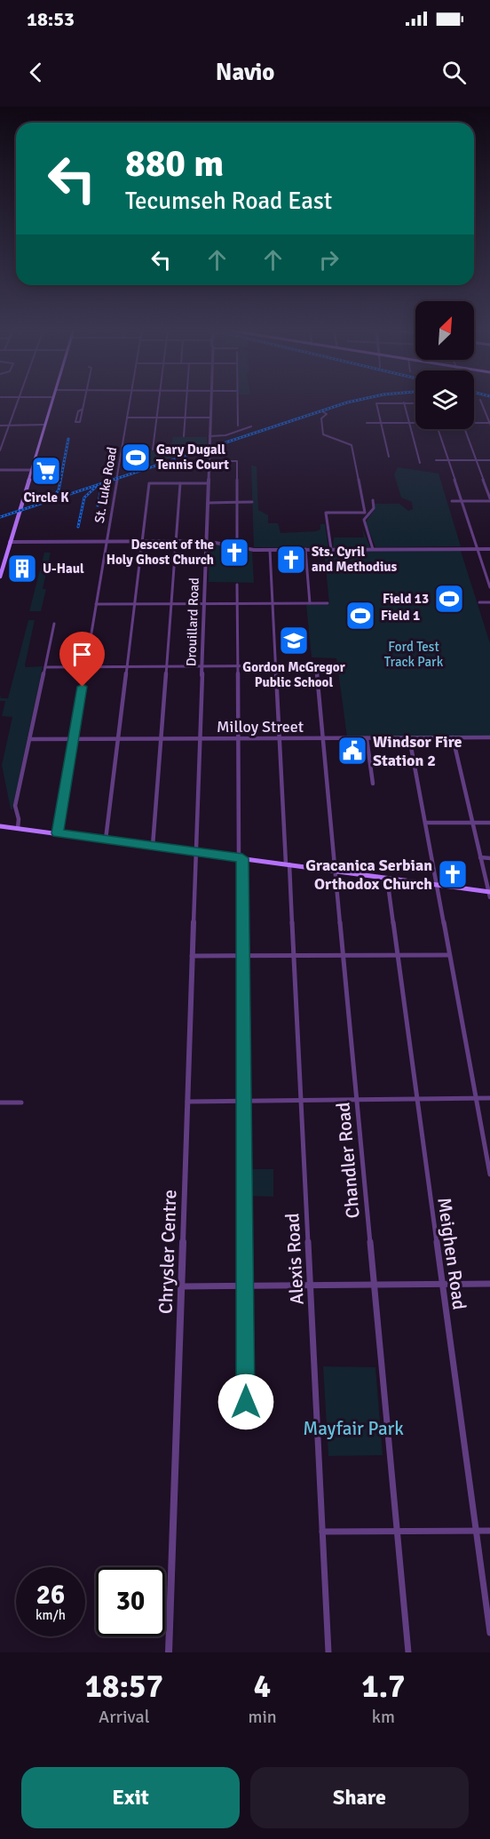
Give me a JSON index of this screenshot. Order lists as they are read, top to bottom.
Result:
{
  "streets": {
    "street": [
      "St. Luke Road",
      "Drouillard Road",
      "Milloy Street",
      "Chandler Road",
      "Chrysler Centre",
      "Meighen Road",
      "Alexis Road"
    ]
  },
  "crossings": [
    ["St. Luke Road", "Milloy Street"],
    ["Drouillard Road", "Milloy Street"],
    ["Drouillard Road", "Chrysler Centre"],
    ["Milloy Street", "Chandler Road"],
    ["Milloy Street", "Alexis Road"]
  ],
  "parks": ["Ford Test Track Park", "Mayfair Park"],
  "places": {
    "sports": ["Gary Dugall Tennis Court", "Field 13", "Field 1"],
    "supermarket": ["Circle K"],
    "church": ["Descent of the Holy Ghost Church", "Sts. Cyril and Methodius", "Gracanica Serbian Orthodox Church"],
    "building": ["U-Haul"],
    "school or university": ["Gordon McGregor Public School"],
    "public building": ["Windsor Fire Station 2"]
  },
  "north": "top right",
  "page": {
    "status": "18:53",
    "header": "Navio",
    "turn": ["880 m", "Tecumseh Road East"],
    "speed": "26 km/h",
    "limit": "30",
    "eta": [
      "18:57",
      "Arrival",
      "4",
      "min",
      "1.7",
      "km"
    ],
    "buttons": ["Exit", "Share"]
  }
}
